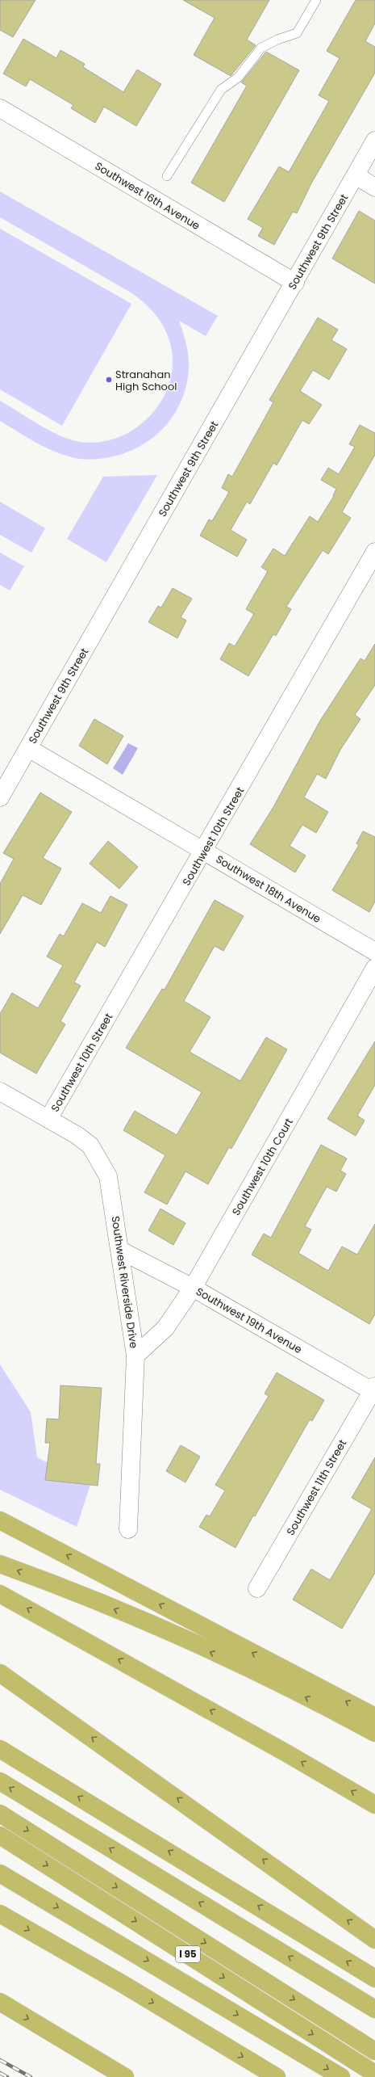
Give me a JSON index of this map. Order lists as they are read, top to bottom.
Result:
{
  "streets": {
    "highway": ["I 95"],
    "street": [
      "Southwest 16th Avenue",
      "Southwest 9th Street",
      "Southwest 10th Street",
      "Southwest 18th Avenue",
      "Southwest 10th Court",
      "Southwest Riverside Drive",
      "Southwest 19th Avenue",
      "Southwest 11th Street"
    ]
  },
  "crossings": [
    ["Southwest 16th Avenue", "Southwest 9th Street"],
    ["Southwest 9th Street", "Southwest 18th Avenue"],
    ["Southwest 10th Street", "Southwest 18th Avenue"],
    ["Southwest 10th Street", "Southwest Riverside Drive"],
    ["Southwest 10th Court", "Southwest Riverside Drive"],
    ["Southwest 10th Court", "Southwest 19th Avenue"],
    ["Southwest Riverside Drive", "Southwest 19th Avenue"],
    ["Southwest 19th Avenue", "Southwest 11th Street"]
  ],
  "places": ["Stranahan High School"]
}
